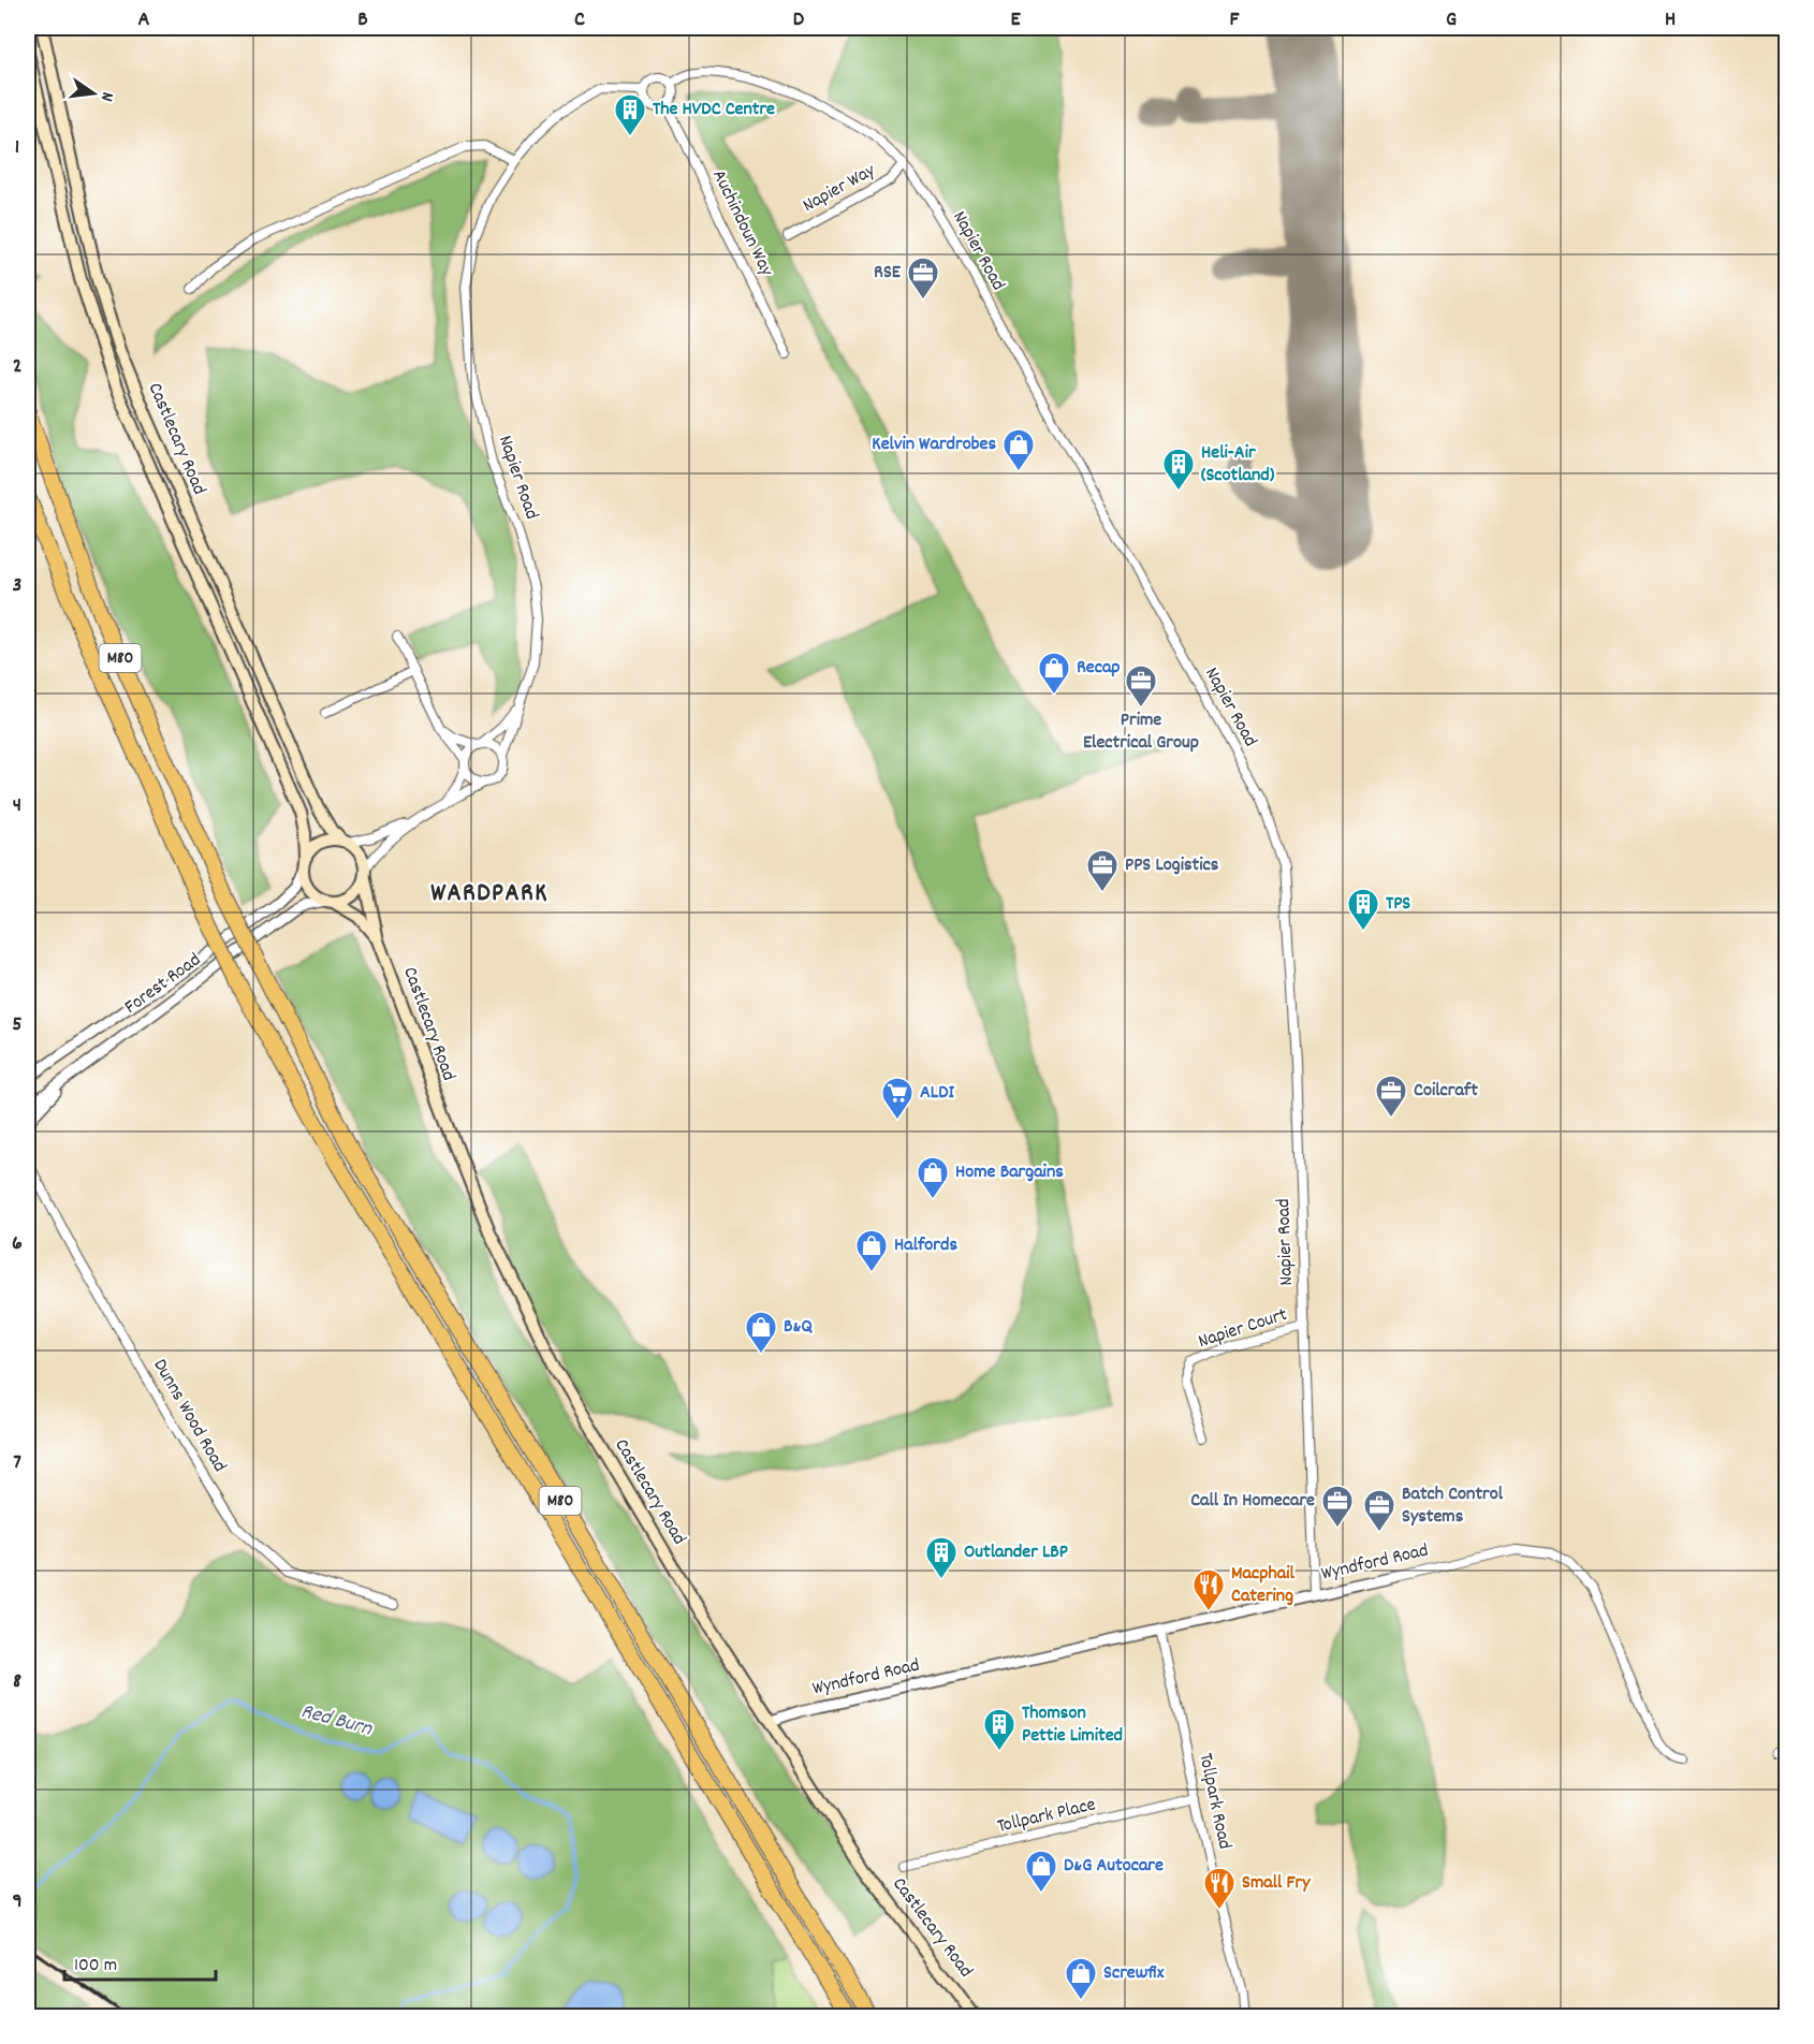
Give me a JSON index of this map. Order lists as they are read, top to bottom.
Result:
{
  "streets": {
    "highway": ["M80"],
    "main road": ["Castlecary Road"],
    "street": [
      "Napier Way",
      "Auchindoun Way",
      "Napier Road",
      "Forest Road",
      "Napier Court",
      "Dunns Wood Road",
      "Wyndford Road",
      "Tollpark Road",
      "Tollpark Place"
    ]
  },
  "crossings": [
    ["Napier Way", "Napier Road"],
    ["Auchindoun Way", "Napier Road"],
    ["Napier Road", "Napier Court"],
    ["Napier Road", "Wyndford Road"],
    ["Castlecary Road", "Forest Road"],
    ["Castlecary Road", "Wyndford Road"],
    ["Wyndford Road", "Tollpark Road"],
    ["Tollpark Road", "Tollpark Place"]
  ],
  "districts": ["WARDPARK"],
  "water": ["Red Burn"],
  "places": {
    "building": [
      "The HVDC Centre",
      "Heli-Air (Scotland)",
      "TPS",
      "Outlander LBP",
      "Thomson Pettie Limited"
    ],
    "office": [
      "RSE",
      "Prime Electrical Group",
      "PPS Logistics",
      "Coilcraft",
      "Call In Homecare",
      "Batch Control Systems"
    ],
    "shop": [
      "Kelvin Wardrobes",
      "Recap",
      "Home Bargains",
      "Halfords",
      "B&Q",
      "D&G Autocare",
      "Screwfix"
    ],
    "supermarket": ["ALDI"],
    "restaurant": ["Macphail Catering", "Small Fry"]
  },
  "scale_bar": "100 m",
  "north": "right",
  "grid": {
    "columns": [
      "A",
      "B",
      "C",
      "D",
      "E",
      "F",
      "G",
      "H"
    ],
    "rows": [
      "1",
      "2",
      "3",
      "4",
      "5",
      "6",
      "7",
      "8",
      "9"
    ]
  }
}
